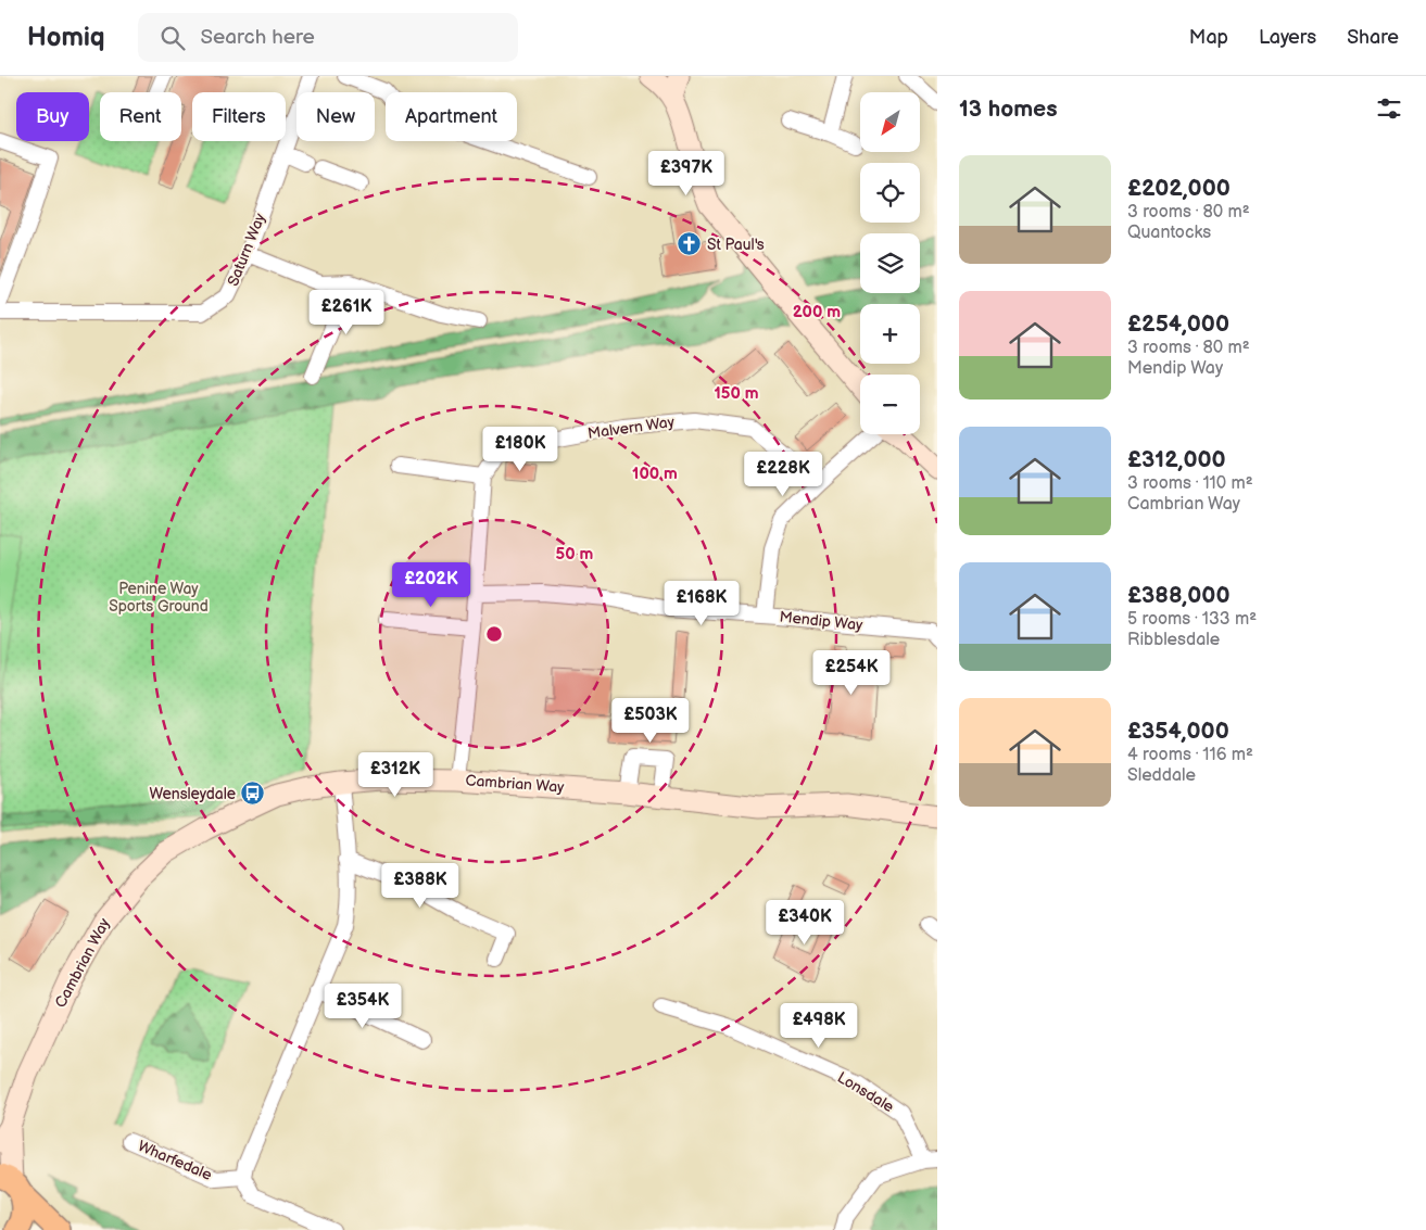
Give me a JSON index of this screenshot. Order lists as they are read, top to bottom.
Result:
{
  "streets": {
    "street": [
      "Saturn Way",
      "Malvern Way",
      "Mendip Way",
      "Cambrian Way",
      "Lonsdale",
      "Wharfedale"
    ]
  },
  "crossings": [
    ["Malvern Way", "Mendip Way"],
    ["Malvern Way", "Cambrian Way"]
  ],
  "parks": ["Penine Way Sports Ground"],
  "places": {
    "church": ["St Paul's"],
    "bus stop": ["Wensleydale"]
  },
  "north": "bottom left",
  "page": {
    "header": "Homiq",
    "search": "Search here",
    "nav": ["Map", "Layers", "Share"],
    "heading": "13 homes",
    "map_buttons": ["+", "−"],
    "chip": [
      "Buy",
      "Rent",
      "Filters",
      "New",
      "Apartment"
    ],
    "list": [
      {
        "name": "£202,000",
        "note": "3 rooms · 80 m² · Quantocks"
      },
      {
        "name": "£254,000",
        "note": "3 rooms · 80 m² · Mendip Way"
      },
      {
        "name": "£312,000",
        "note": "3 rooms · 110 m² · Cambrian Way"
      },
      {
        "name": "£388,000",
        "note": "5 rooms · 133 m² · Ribblesdale"
      },
      {
        "name": "£354,000",
        "note": "4 rooms · 116 m² · Sleddale"
      }
    ],
    "price": [
      "£397K",
      "£261K",
      "£180K",
      "£228K",
      "£202K",
      "£168K",
      "£254K",
      "£503K",
      "£312K",
      "£388K",
      "£340K",
      "£354K",
      "£498K"
    ]
  },
  "rings": [
    "200 m",
    "150 m",
    "100 m",
    "50 m"
  ]
}
